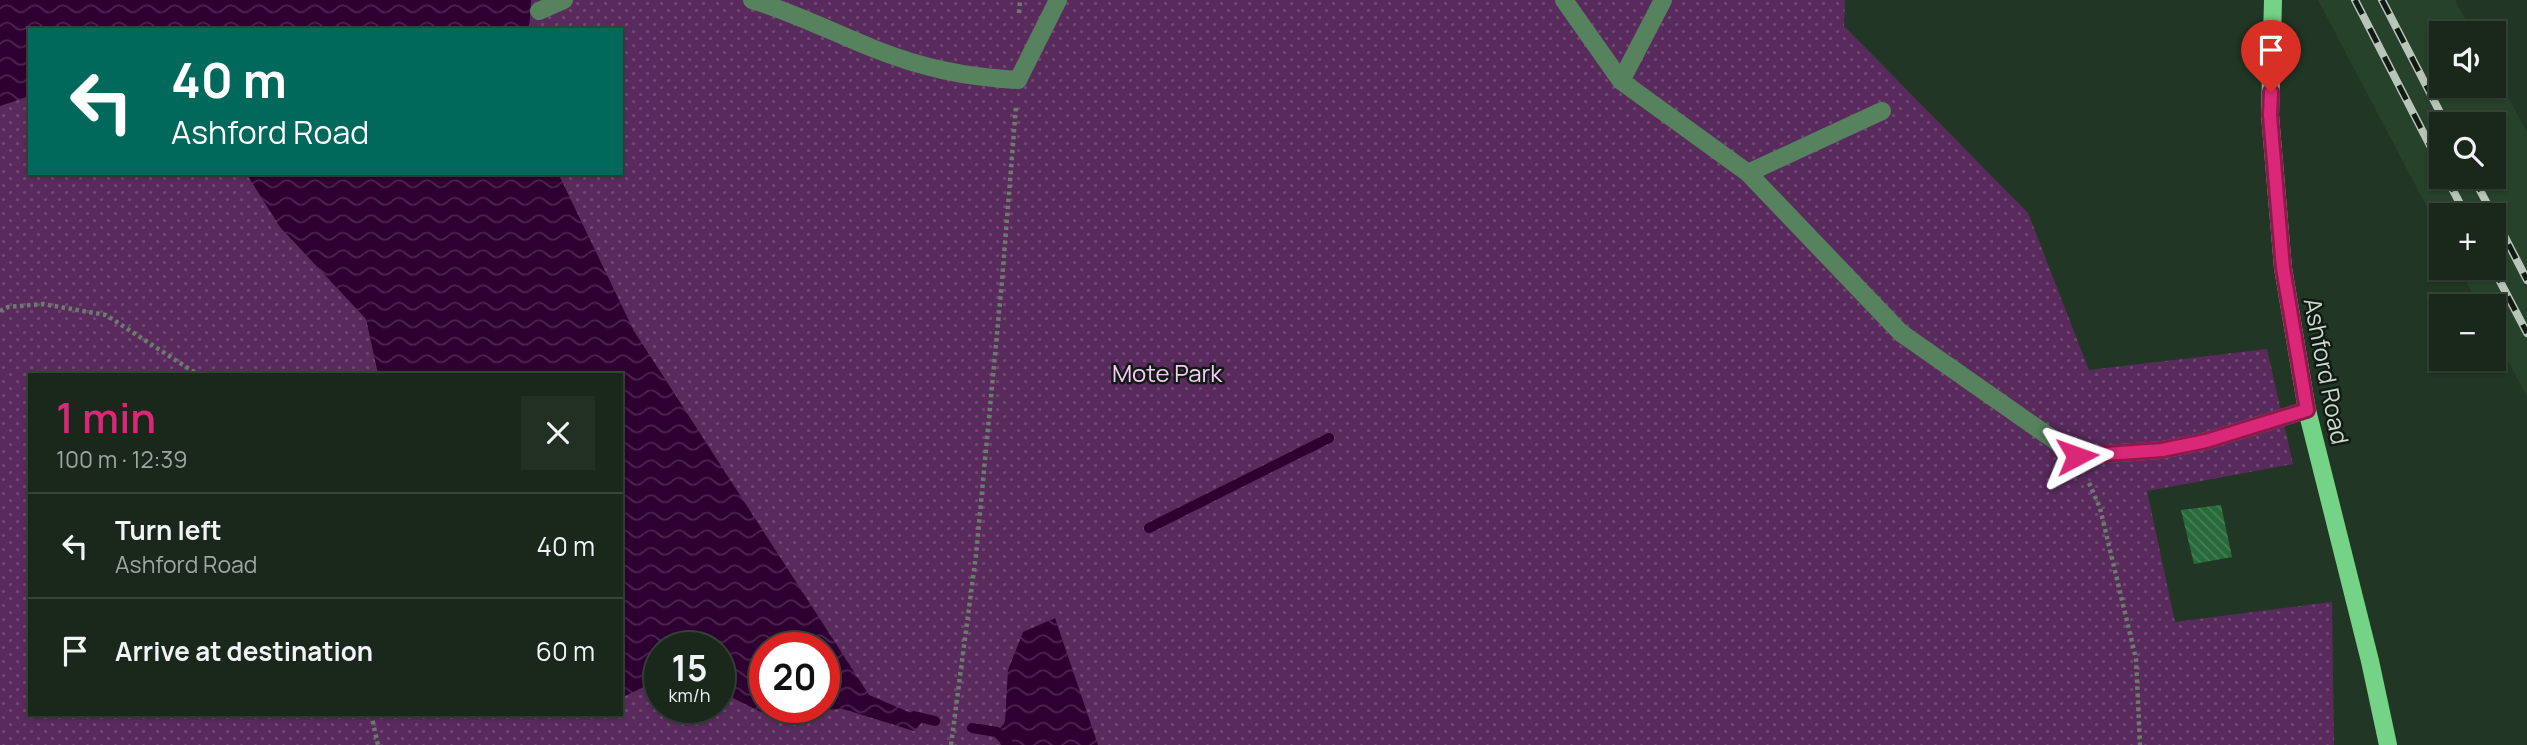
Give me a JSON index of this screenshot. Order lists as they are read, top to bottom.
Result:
{
  "streets": {
    "main road": ["Ashford Road"]
  },
  "parks": ["Mote Park"],
  "page": {
    "map_buttons": ["+", "−"],
    "turn": ["40 m", "Ashford Road"],
    "heading": ["1 min", "100 m · 12:39"],
    "list": [
      {
        "name": "Turn left",
        "note": "Ashford Road",
        "value": "40 m"
      },
      {
        "name": "Arrive at destination",
        "value": "60 m"
      }
    ],
    "speed": "15 km/h",
    "limit": "20"
  }
}
